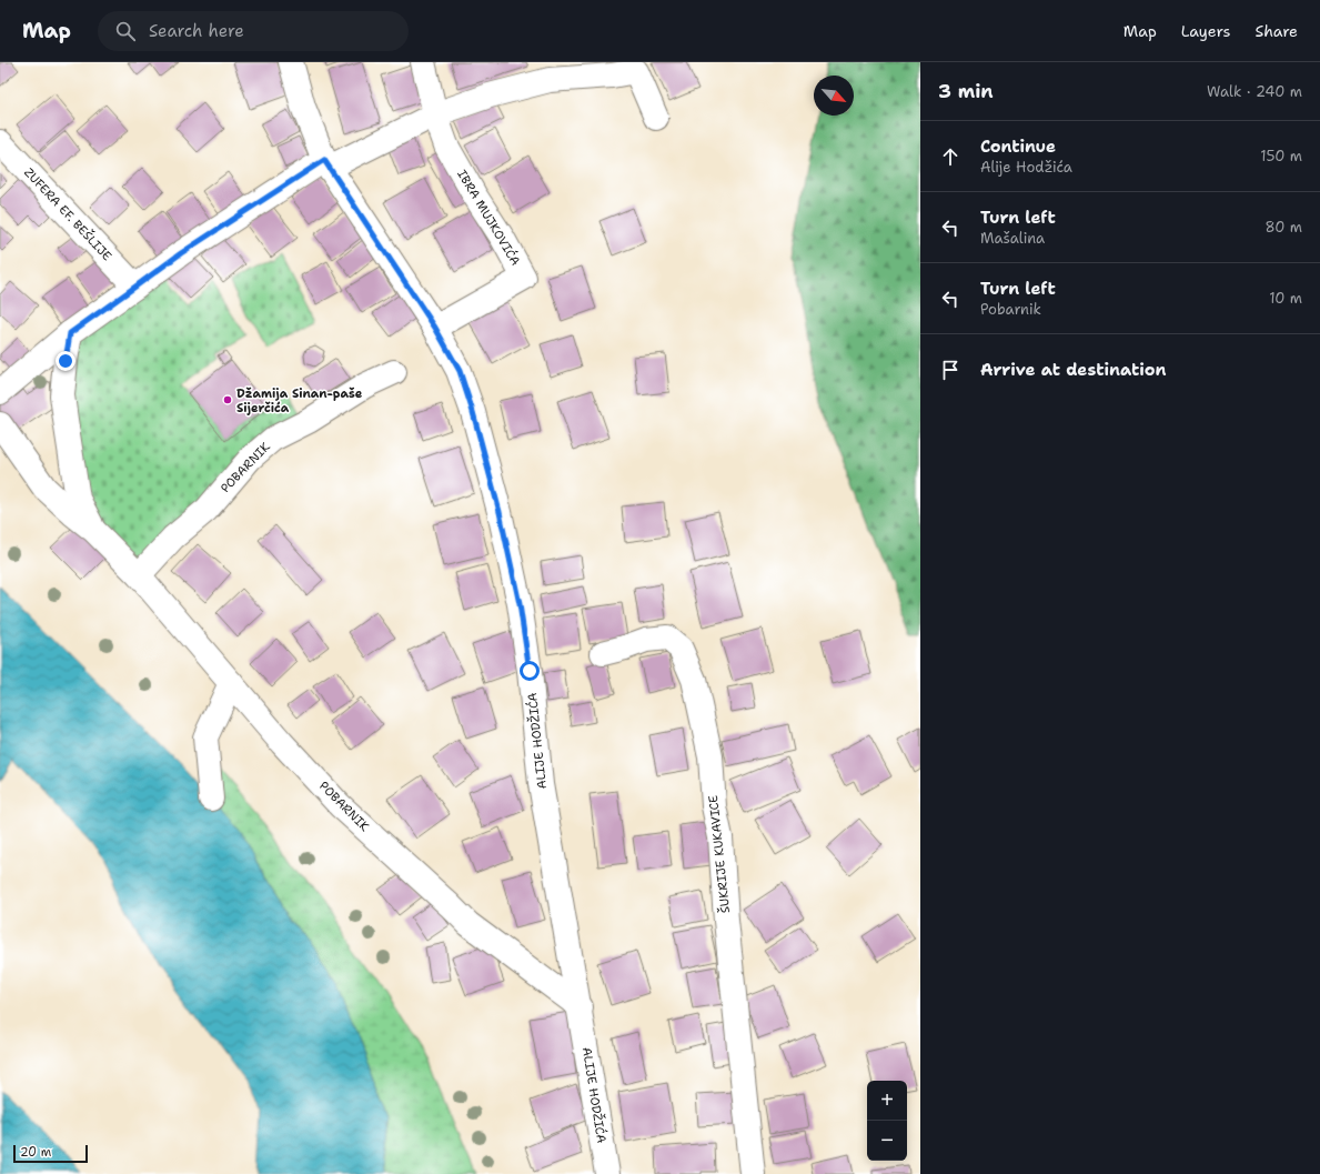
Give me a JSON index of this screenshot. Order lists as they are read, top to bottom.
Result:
{
  "streets": {
    "street": [
      "ZUFERA EF. BEŠLIJE",
      "IBRA MUJKOVIĆA",
      "POBARNIK",
      "ALIJE HODŽIĆA",
      "ŠUKRIJE KUKAVICE"
    ]
  },
  "crossings": [
    ["IBRA MUJKOVIĆA", "ALIJE HODŽIĆA"],
    ["POBARNIK", "ALIJE HODŽIĆA"]
  ],
  "places": ["Džamija Sinan-paše Sijerčića"],
  "scale_bar": "20 m",
  "north": "bottom right",
  "page": {
    "header": "Map",
    "search": "Search here",
    "nav": ["Map", "Layers", "Share"],
    "heading": ["3 min", "Walk · 240 m"],
    "list": [
      ["Continue", "Alije Hodžića", "150 m"],
      ["Turn left", "Mašalina", "80 m"],
      ["Turn left", "Pobarnik", "10 m"],
      "Arrive at destination"
    ],
    "map_buttons": ["+", "−"],
    "scale": "20 m"
  }
}
